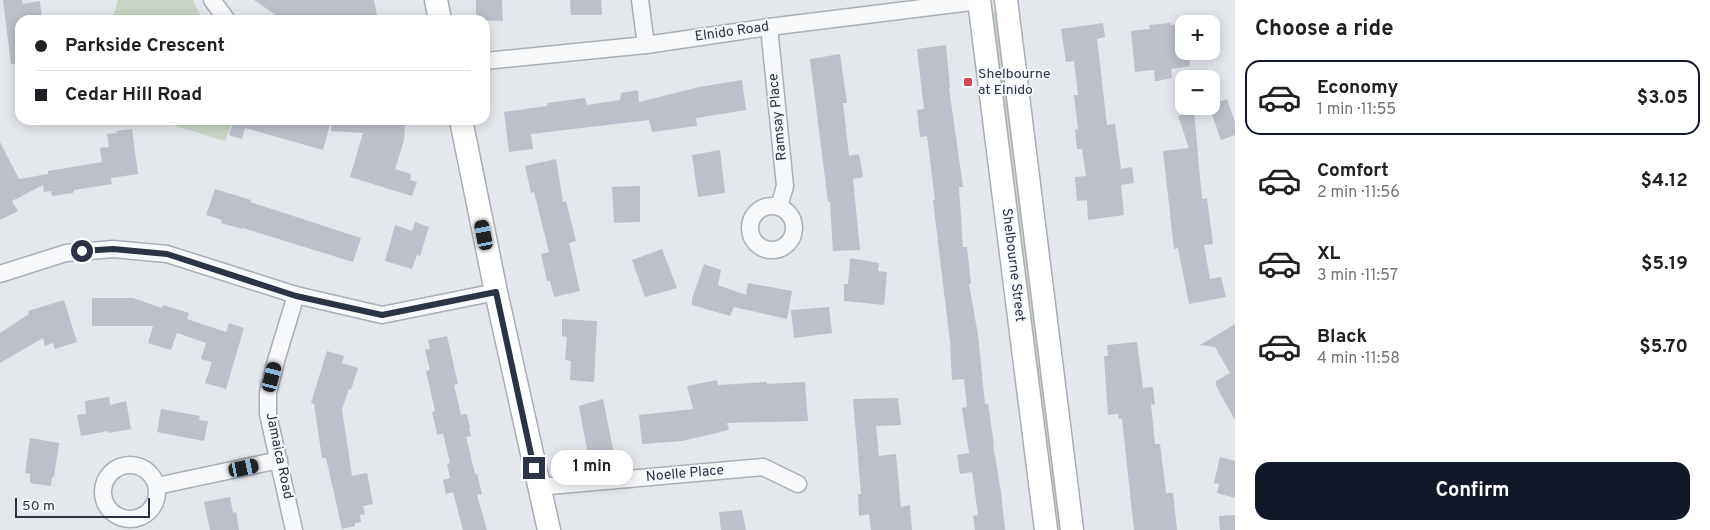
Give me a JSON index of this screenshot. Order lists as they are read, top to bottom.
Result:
{
  "streets": {
    "main road": ["Shelbourne Street"],
    "street": [
      "Elnido Road",
      "Ramsay Place",
      "Jamaica Road",
      "Noelle Place"
    ]
  },
  "crossings": [
    ["Elnido Road", "Ramsay Place"],
    ["Elnido Road", "Shelbourne Street"]
  ],
  "places": {
    "transit": ["Shelbourne at Elnido"]
  },
  "scale_bar": "50 m",
  "page": {
    "heading": "Choose a ride",
    "map_buttons": ["+", "−"],
    "banner": ["Parkside Crescent", "Cedar Hill Road"],
    "list": [
      {
        "name": "Economy",
        "note": "1 min · 11:55",
        "value": "$3.05"
      },
      {
        "name": "Comfort",
        "note": "2 min · 11:56",
        "value": "$4.12"
      },
      {
        "name": "XL",
        "note": "3 min · 11:57",
        "value": "$5.19"
      },
      {
        "name": "Black",
        "note": "4 min · 11:58",
        "value": "$5.70"
      }
    ],
    "bubble": "1 min",
    "buttons": "Confirm",
    "scale": "50 m"
  }
}
